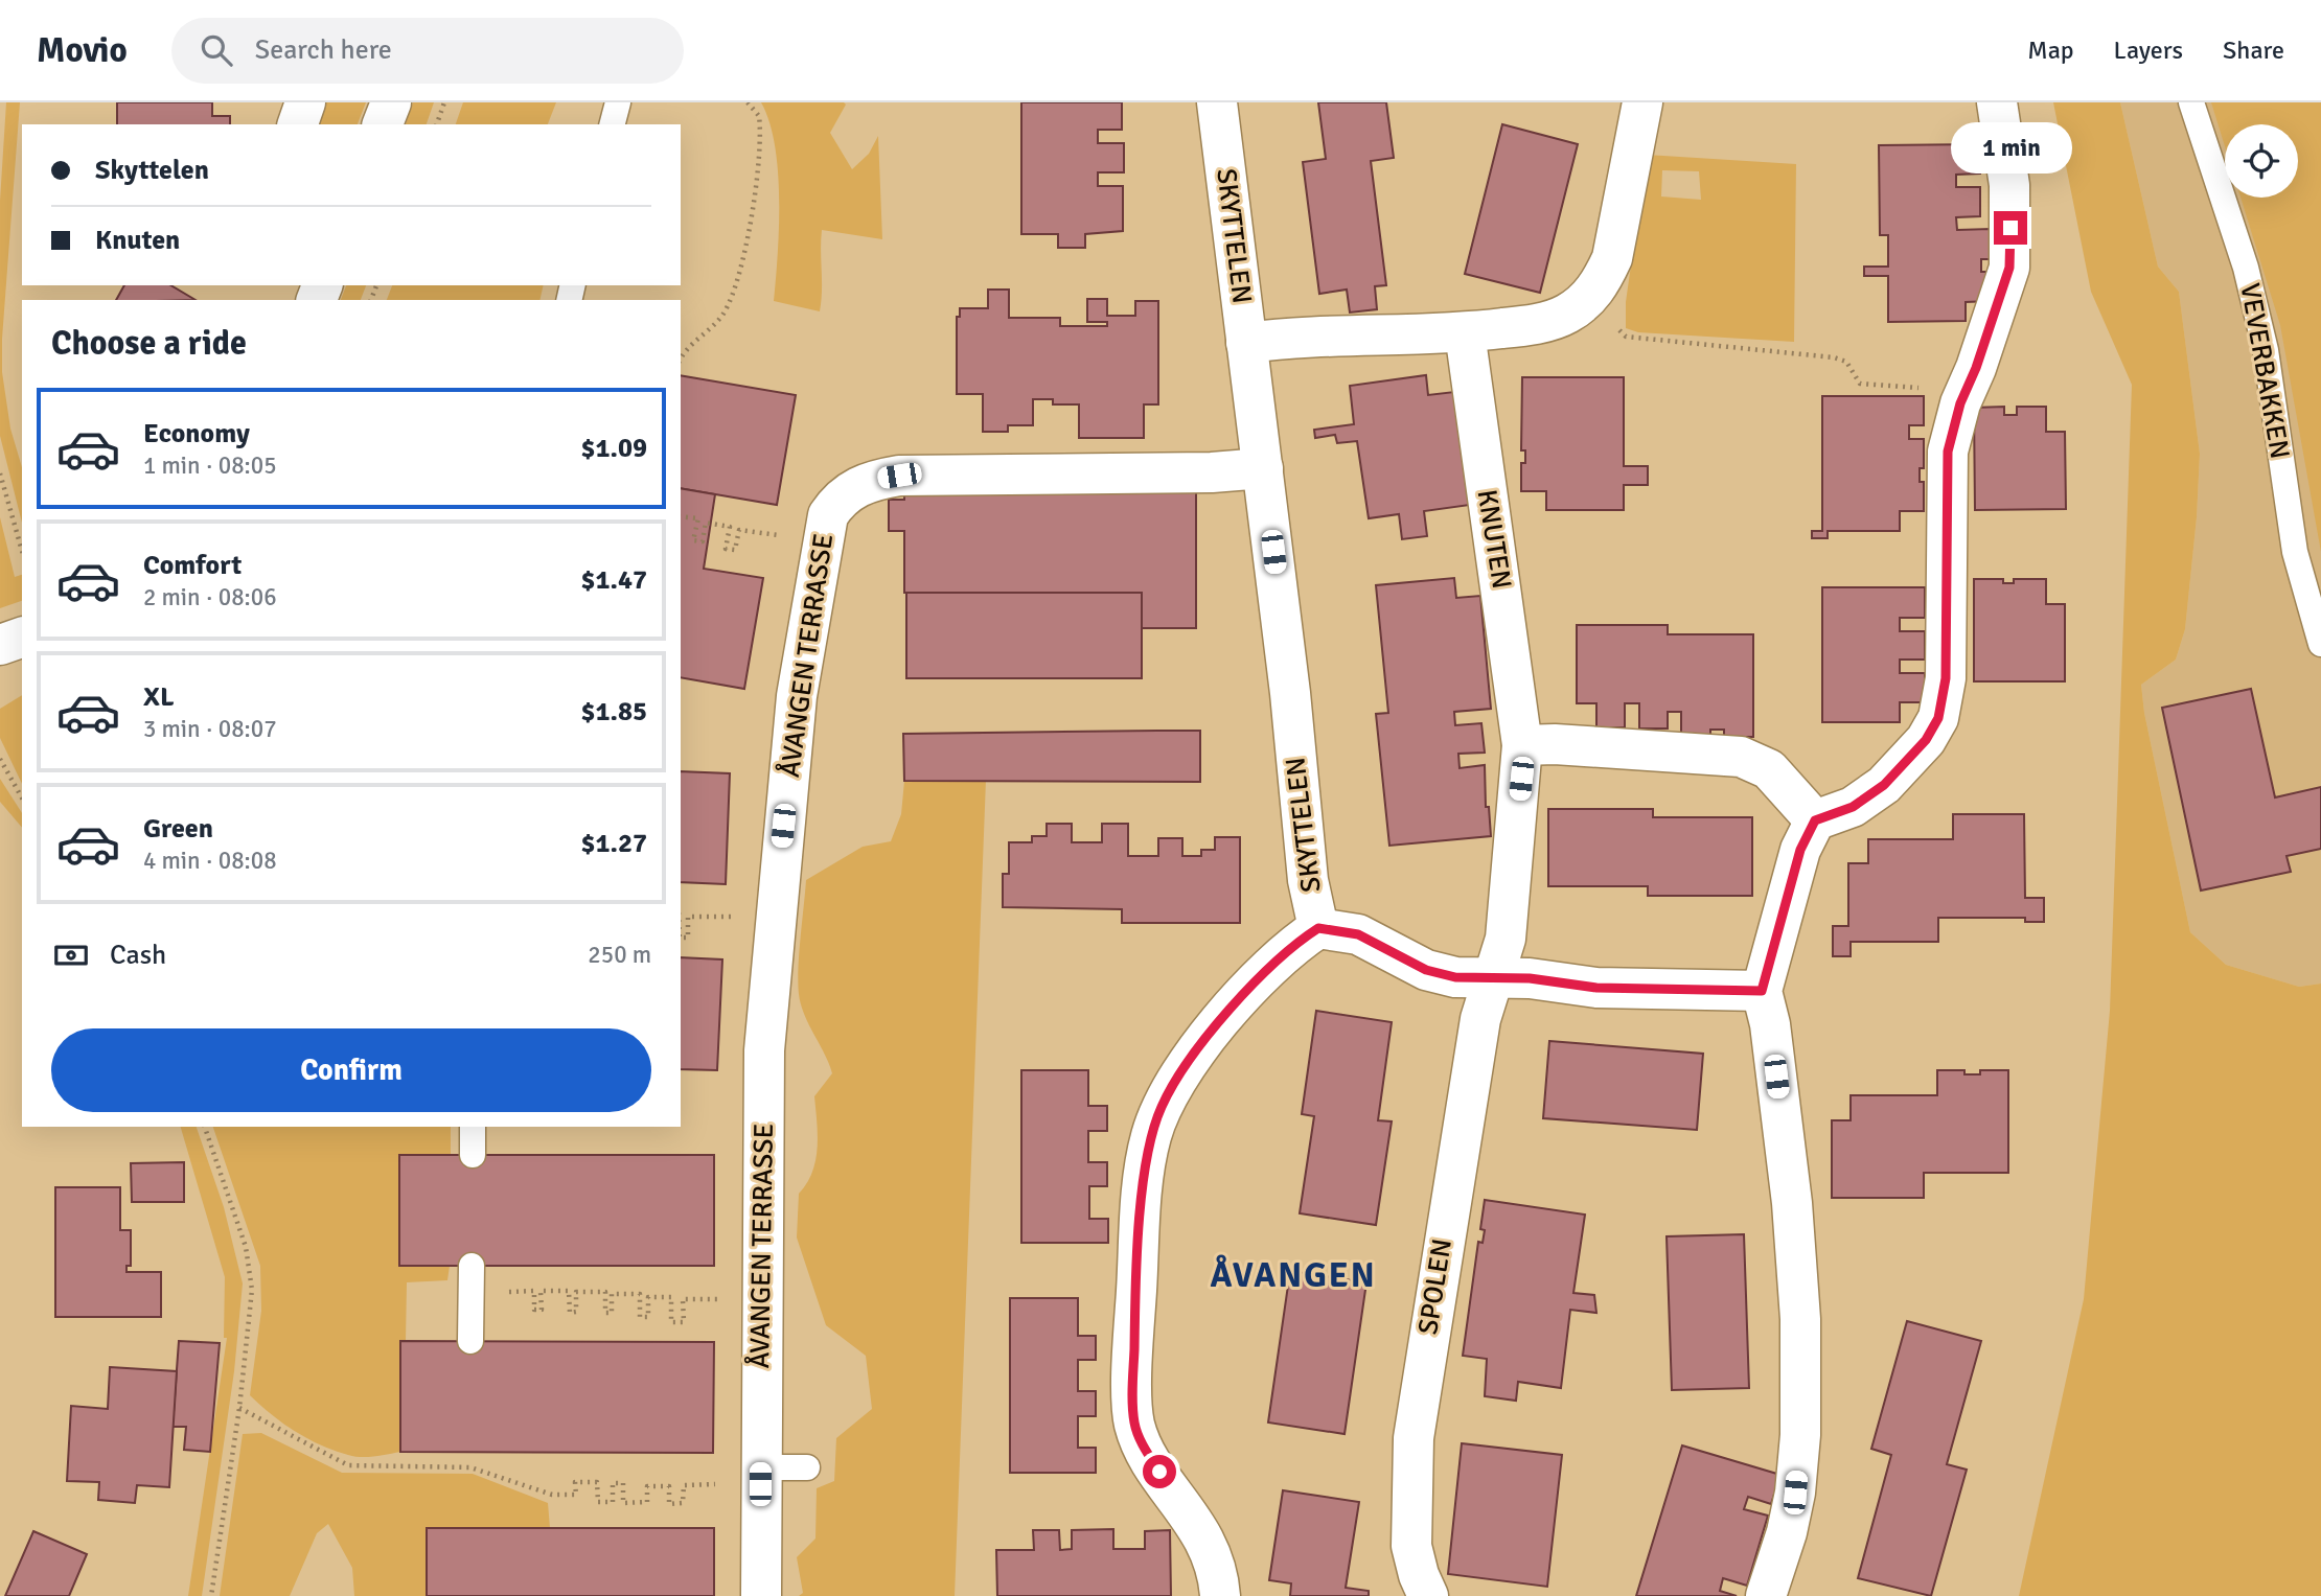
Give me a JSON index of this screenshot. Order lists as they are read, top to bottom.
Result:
{
  "streets": {
    "street": [
      "SKYTTELEN",
      "KNUTEN",
      "ÅVANGEN TERRASSE",
      "SPOLEN"
    ],
    "lane": ["VEVERBAKKEN"]
  },
  "crossings": [
    ["SKYTTELEN", "ÅVANGEN TERRASSE"],
    ["KNUTEN", "SPOLEN"]
  ],
  "districts": ["ÅVANGEN"],
  "page": {
    "header": "Movio",
    "search": "Search here",
    "nav": ["Map", "Layers", "Share"],
    "bubble": "1 min",
    "banner": ["Skyttelen", "Knuten"],
    "heading": "Choose a ride",
    "list": [
      {
        "name": "Economy",
        "note": "1 min · 08:05",
        "value": "$1.09"
      },
      {
        "name": "Comfort",
        "note": "2 min · 08:06",
        "value": "$1.47"
      },
      {
        "name": "XL",
        "note": "3 min · 08:07",
        "value": "$1.85"
      },
      {
        "name": "Green",
        "note": "4 min · 08:08",
        "value": "$1.27"
      }
    ],
    "pay": ["Cash", "250 m"],
    "buttons": "Confirm"
  }
}
